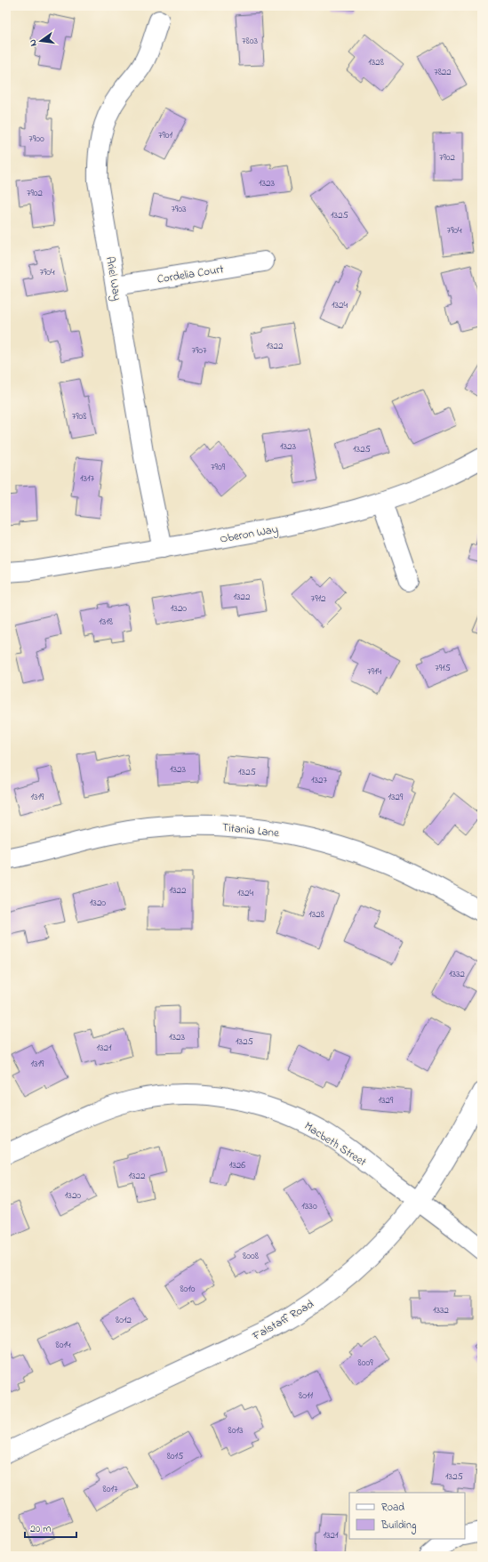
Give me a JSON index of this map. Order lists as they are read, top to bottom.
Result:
{
  "streets": {
    "street": [
      "Cordelia Court",
      "Ariel Way",
      "Oberon Way",
      "Titania Lane",
      "Macbeth Street",
      "Falstaff Road"
    ]
  },
  "crossings": [
    ["Cordelia Court", "Ariel Way"],
    ["Ariel Way", "Oberon Way"],
    ["Macbeth Street", "Falstaff Road"]
  ],
  "house_numbers": [
    "7803",
    "1328",
    "7822",
    "7901",
    "7900",
    "7902",
    "1323",
    "7902",
    "7903",
    "1325",
    "7904",
    "7904",
    "1324",
    "1322",
    "7907",
    "7908",
    "1323",
    "1325",
    "7909",
    "1317",
    "1322",
    "7912",
    "1320",
    "1318",
    "7915",
    "7914",
    "1323",
    "1325",
    "1327",
    "1319",
    "1329",
    "1322",
    "1324",
    "1320",
    "1328",
    "1332",
    "1323",
    "1325",
    "1321",
    "1319",
    "1329",
    "1326",
    "1322",
    "1320",
    "1330",
    "8008",
    "8010",
    "1332",
    "8012",
    "8014",
    "8009",
    "8011",
    "8013",
    "8015",
    "1325",
    "8017",
    "1321"
  ],
  "legend": ["Road", "Building"],
  "scale_bar": "20 m",
  "north": "left"
}
